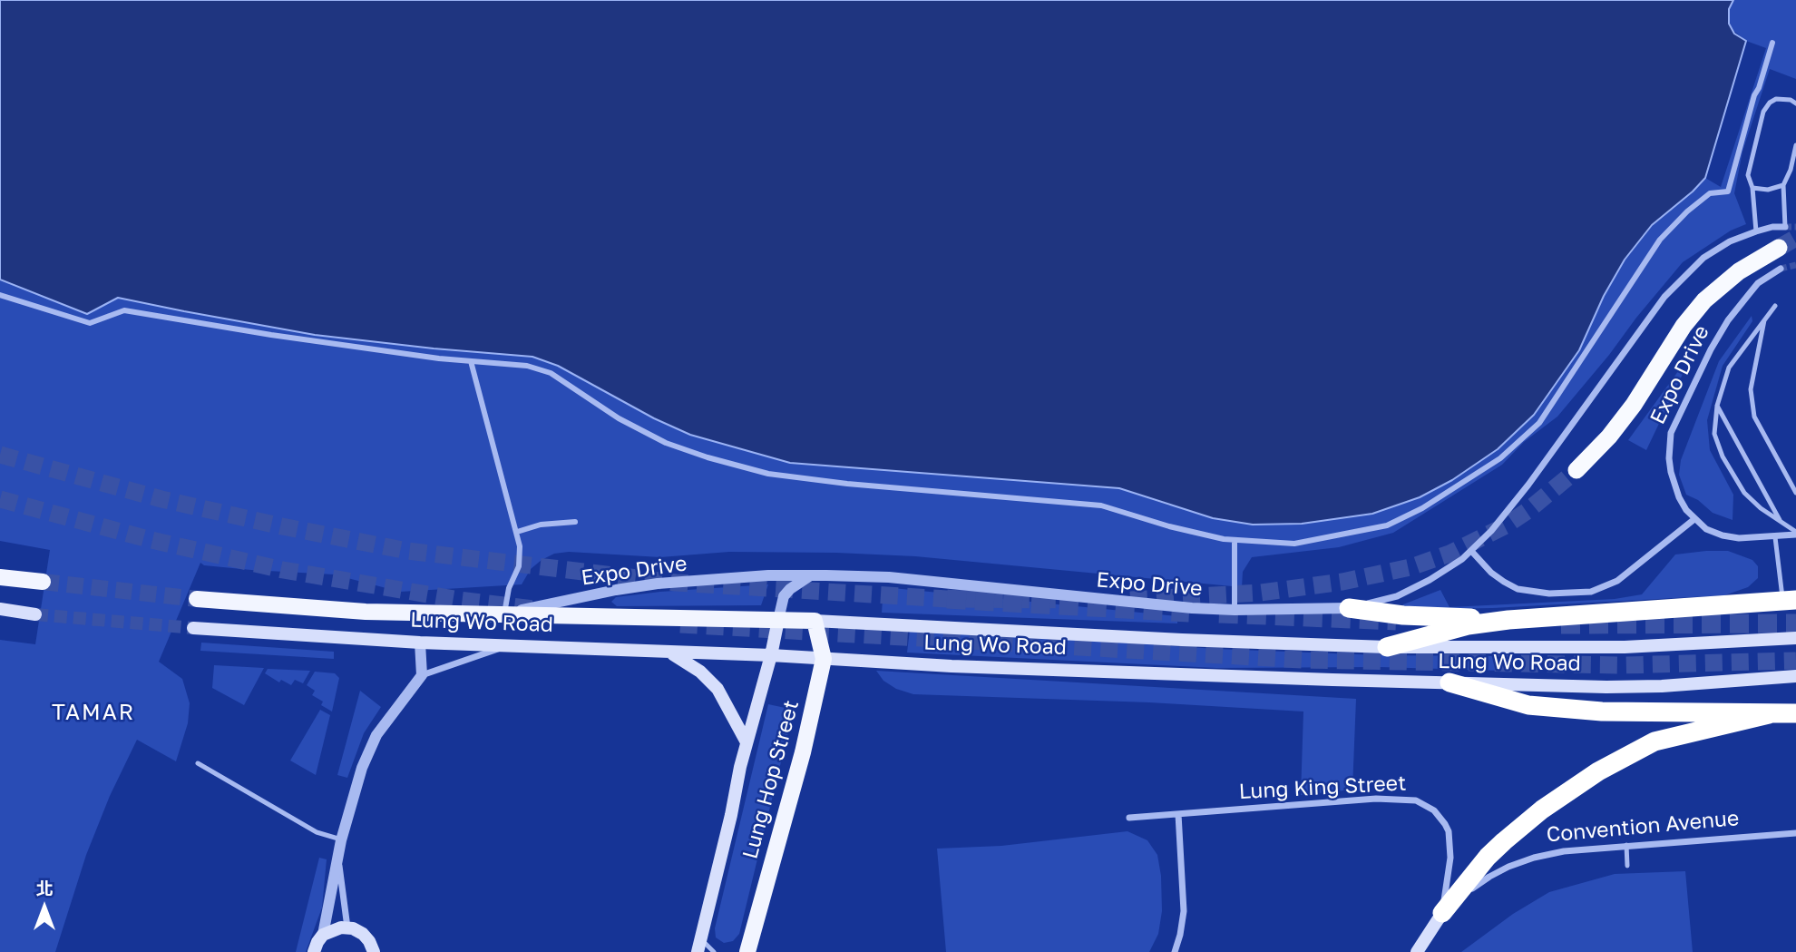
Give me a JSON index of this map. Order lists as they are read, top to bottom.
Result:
{
  "streets": {
    "main road": ["Lung Wo Road", "Lung Hop Street", "Convention Avenue"],
    "street": ["Expo Drive", "Lung King Street"]
  },
  "crossings": [
    ["Expo Drive", "Lung Wo Road"],
    ["Lung Wo Road", "Lung Hop Street"],
    ["Lung King Street", "Convention Avenue"]
  ],
  "districts": ["TAMAR"],
  "north": "top"
}
